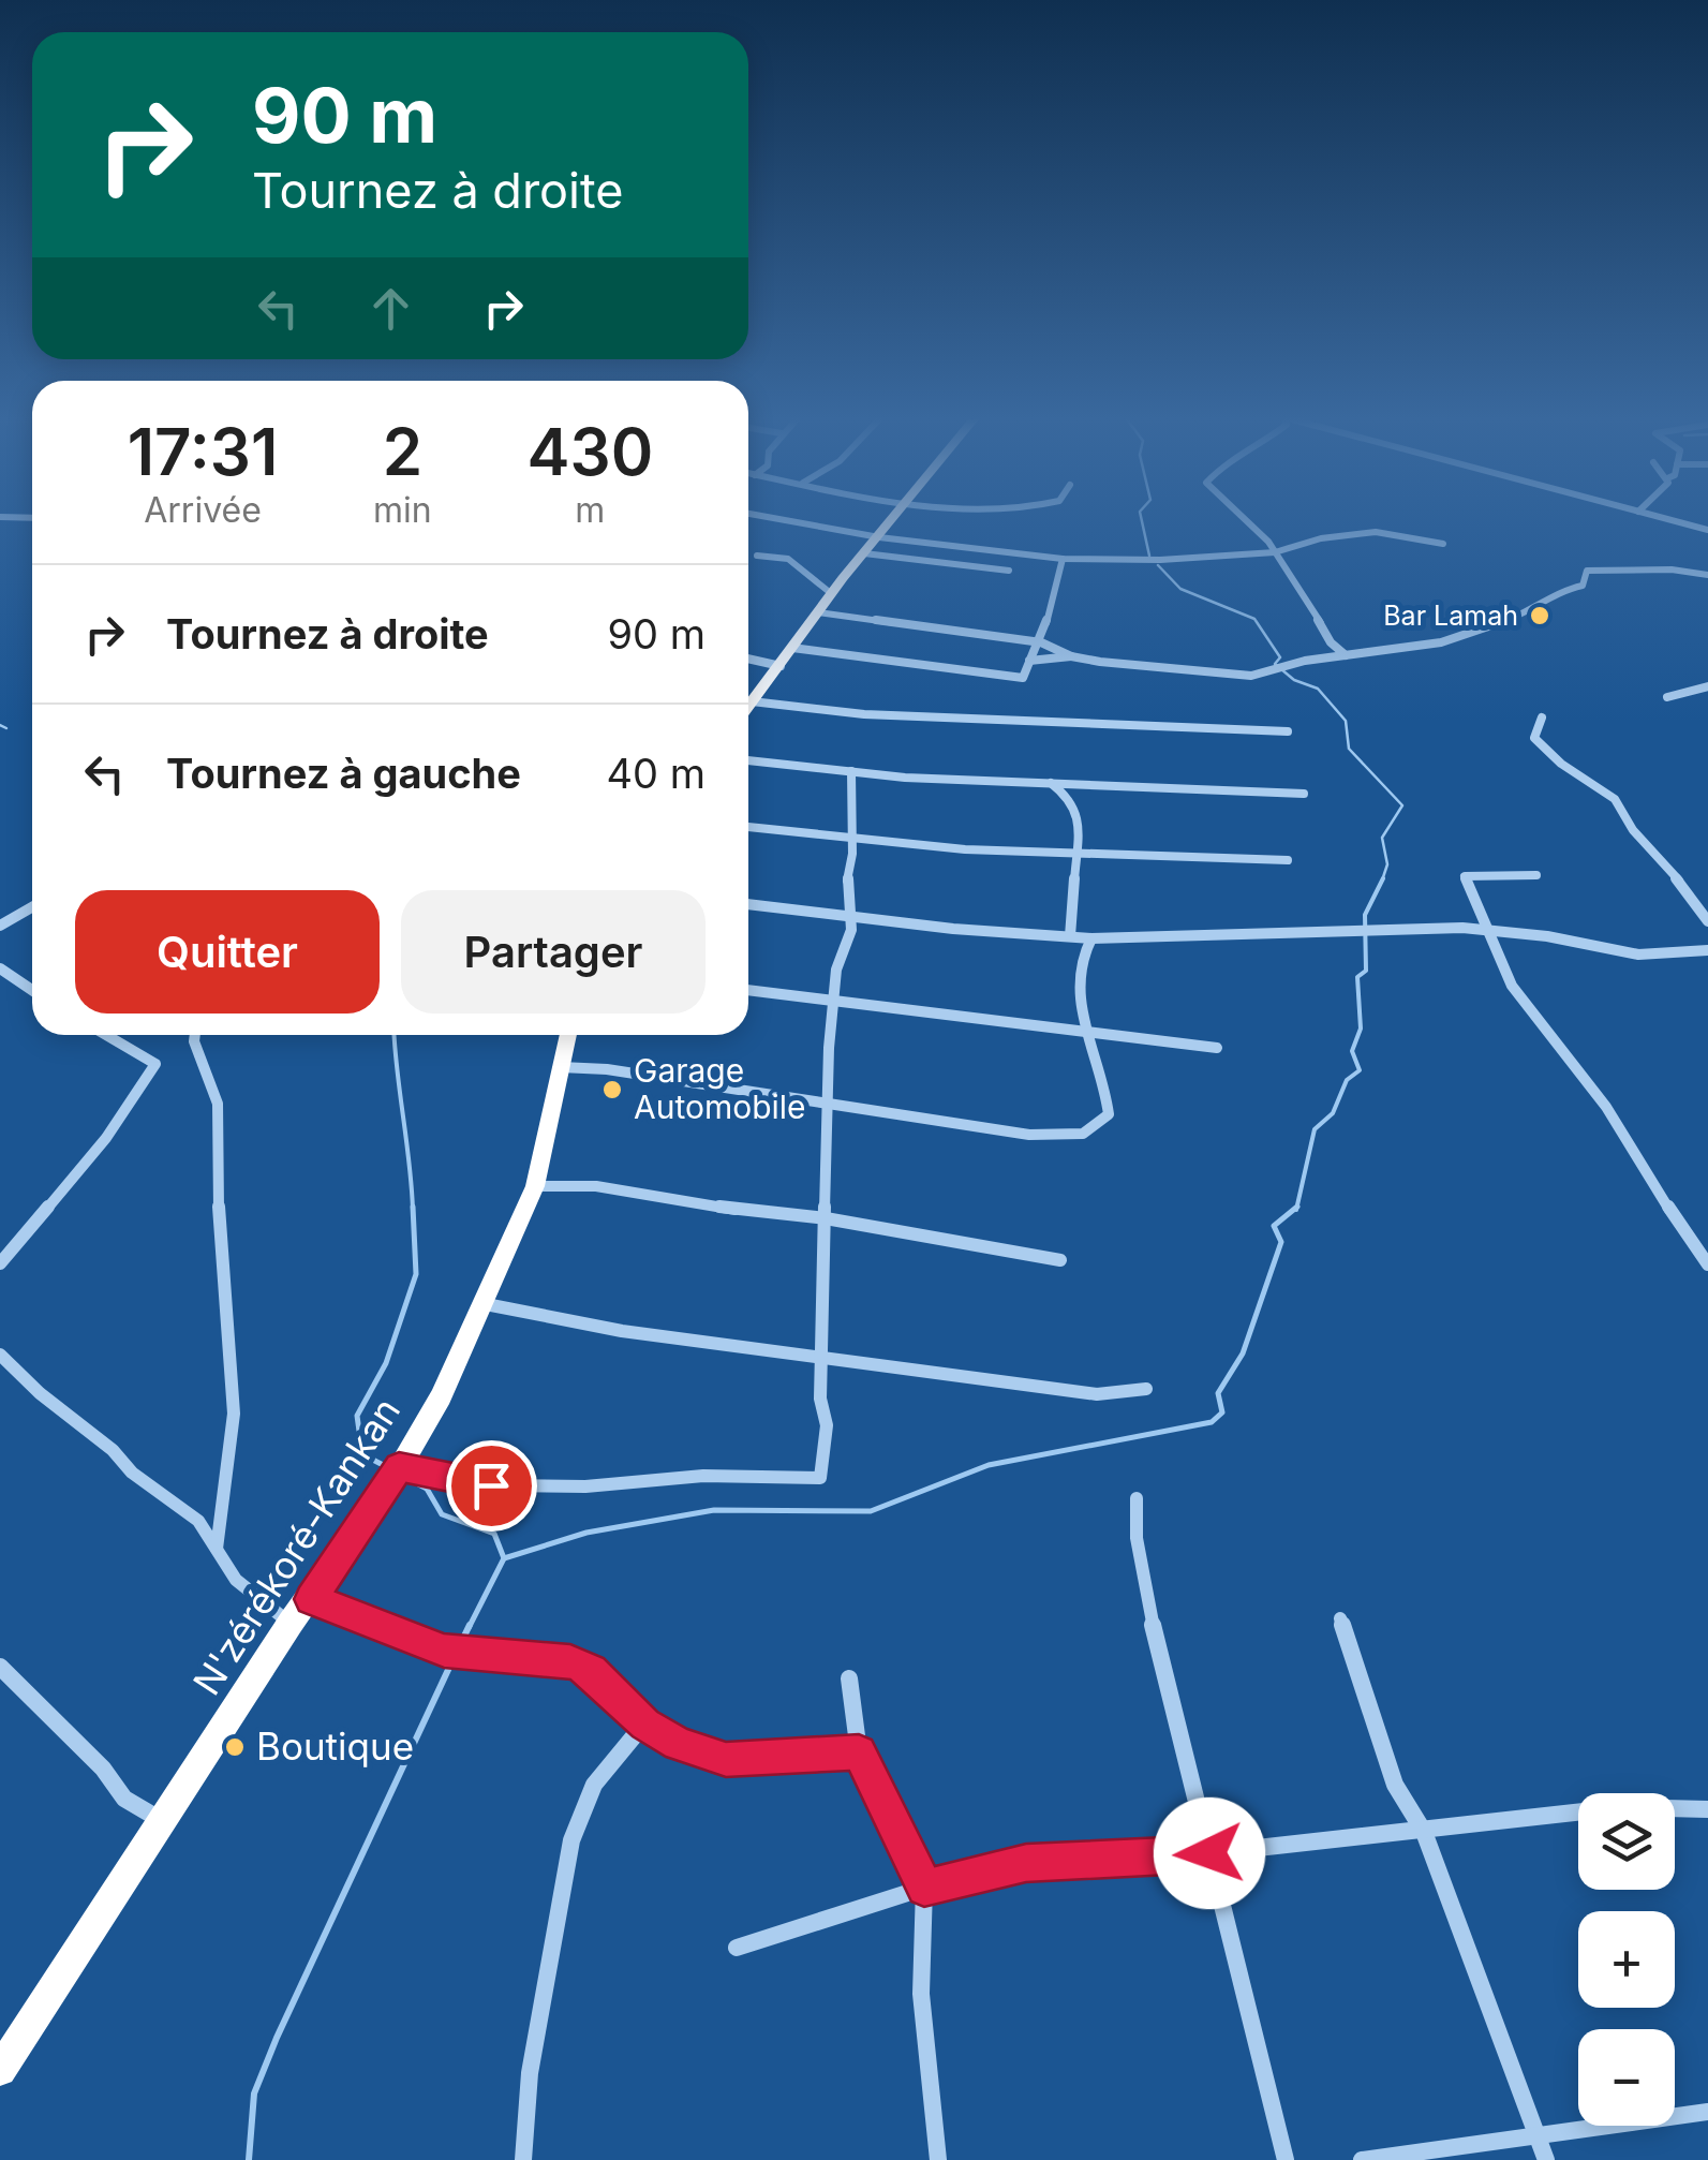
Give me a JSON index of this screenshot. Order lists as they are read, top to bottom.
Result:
{
  "streets": {
    "highway": ["N'zérékoré-Kankan"]
  },
  "places": ["Bar Lamah", "Garage Automobile", "Boutique"],
  "page": {
    "turn": ["90 m", "Tournez à droite"],
    "eta": [
      "17:31",
      "Arrivée",
      "2",
      "min",
      "430",
      "m"
    ],
    "list": [
      {
        "name": "Tournez à droite",
        "value": "90 m"
      },
      {
        "name": "Tournez à gauche",
        "value": "40 m"
      }
    ],
    "buttons": ["Quitter", "Partager"],
    "map_buttons": ["+", "−"]
  }
}
